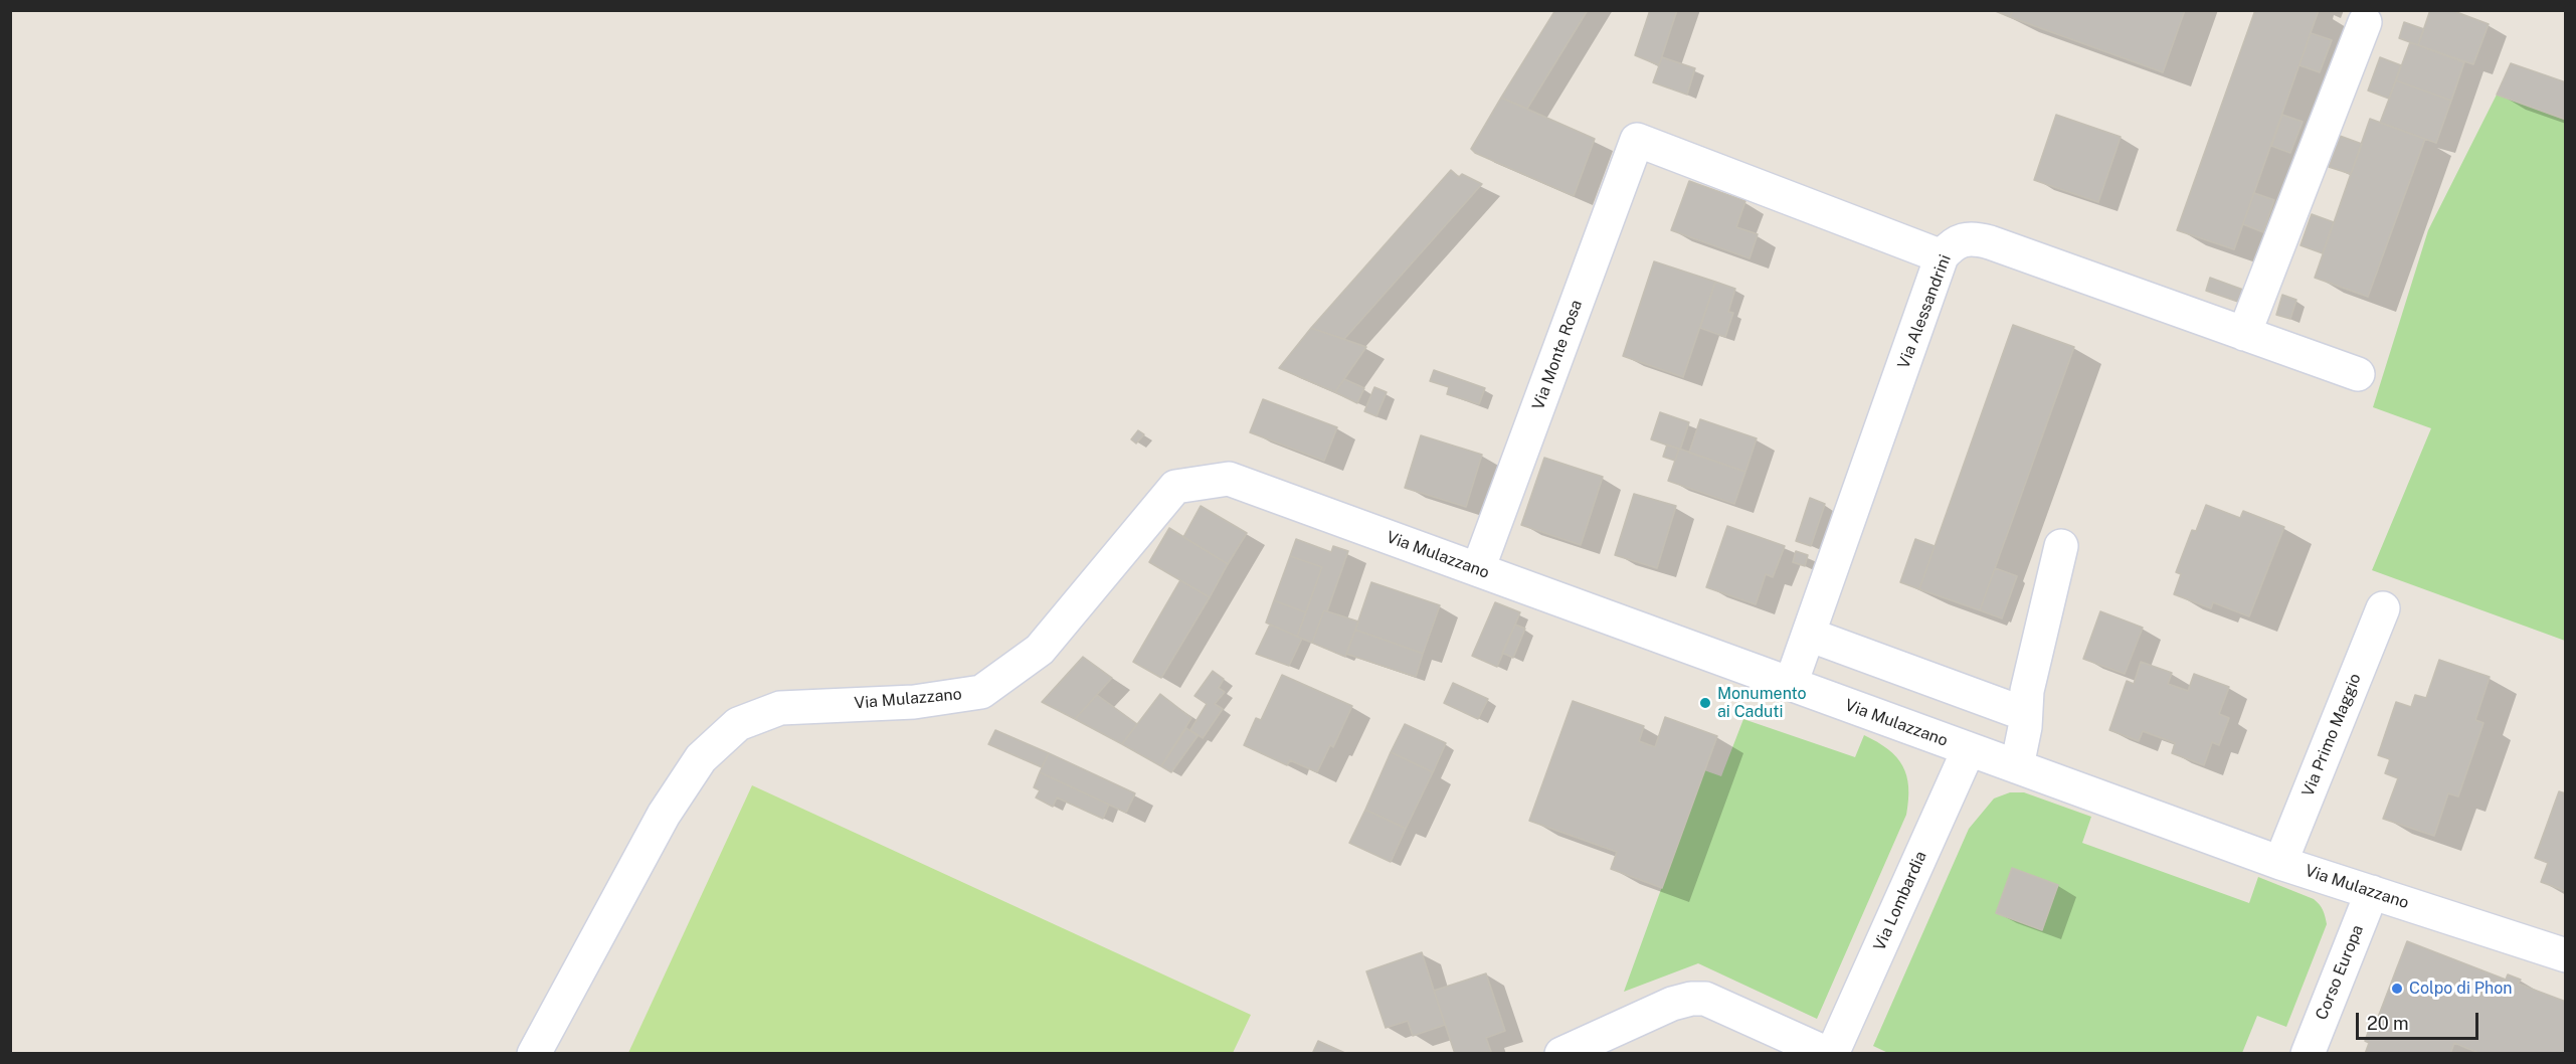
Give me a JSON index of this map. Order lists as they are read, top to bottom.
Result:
{
  "streets": {
    "street": [
      "Via Alessandrini",
      "Via Monte Rosa",
      "Via Mulazzano",
      "Via Primo Maggio",
      "Via Lombardia",
      "Corso Europa"
    ]
  },
  "crossings": [
    ["Via Alessandrini", "Via Monte Rosa"],
    ["Via Alessandrini", "Via Mulazzano"],
    ["Via Monte Rosa", "Via Mulazzano"],
    ["Via Mulazzano", "Via Primo Maggio"],
    ["Via Mulazzano", "Via Lombardia"],
    ["Via Mulazzano", "Corso Europa"]
  ],
  "places": ["Monumento ai Caduti", "Colpo di Phon"],
  "scale_bar": "20 m"
}
